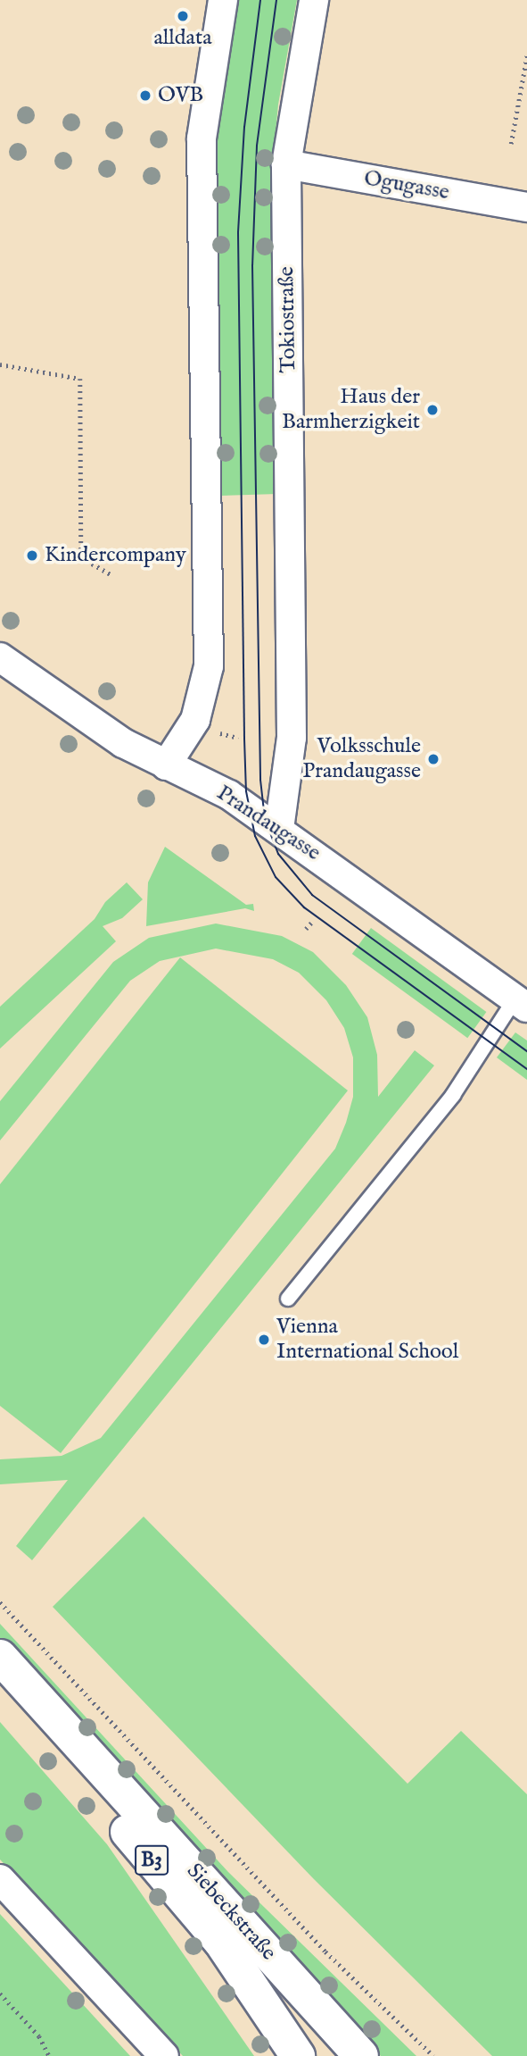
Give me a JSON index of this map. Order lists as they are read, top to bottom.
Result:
{
  "streets": {
    "main road": ["B3", "Siebeckstraße"],
    "street": ["Ogugasse", "Tokiostraße", "Prandaugasse"]
  },
  "crossings": [
    ["Ogugasse", "Tokiostraße"],
    ["Tokiostraße", "Prandaugasse"]
  ],
  "places": [
    "alldata",
    "OVB",
    "Haus der Barmherzigkeit",
    "Kindercompany",
    "Volksschule Prandaugasse",
    "Vienna International School"
  ]
}
